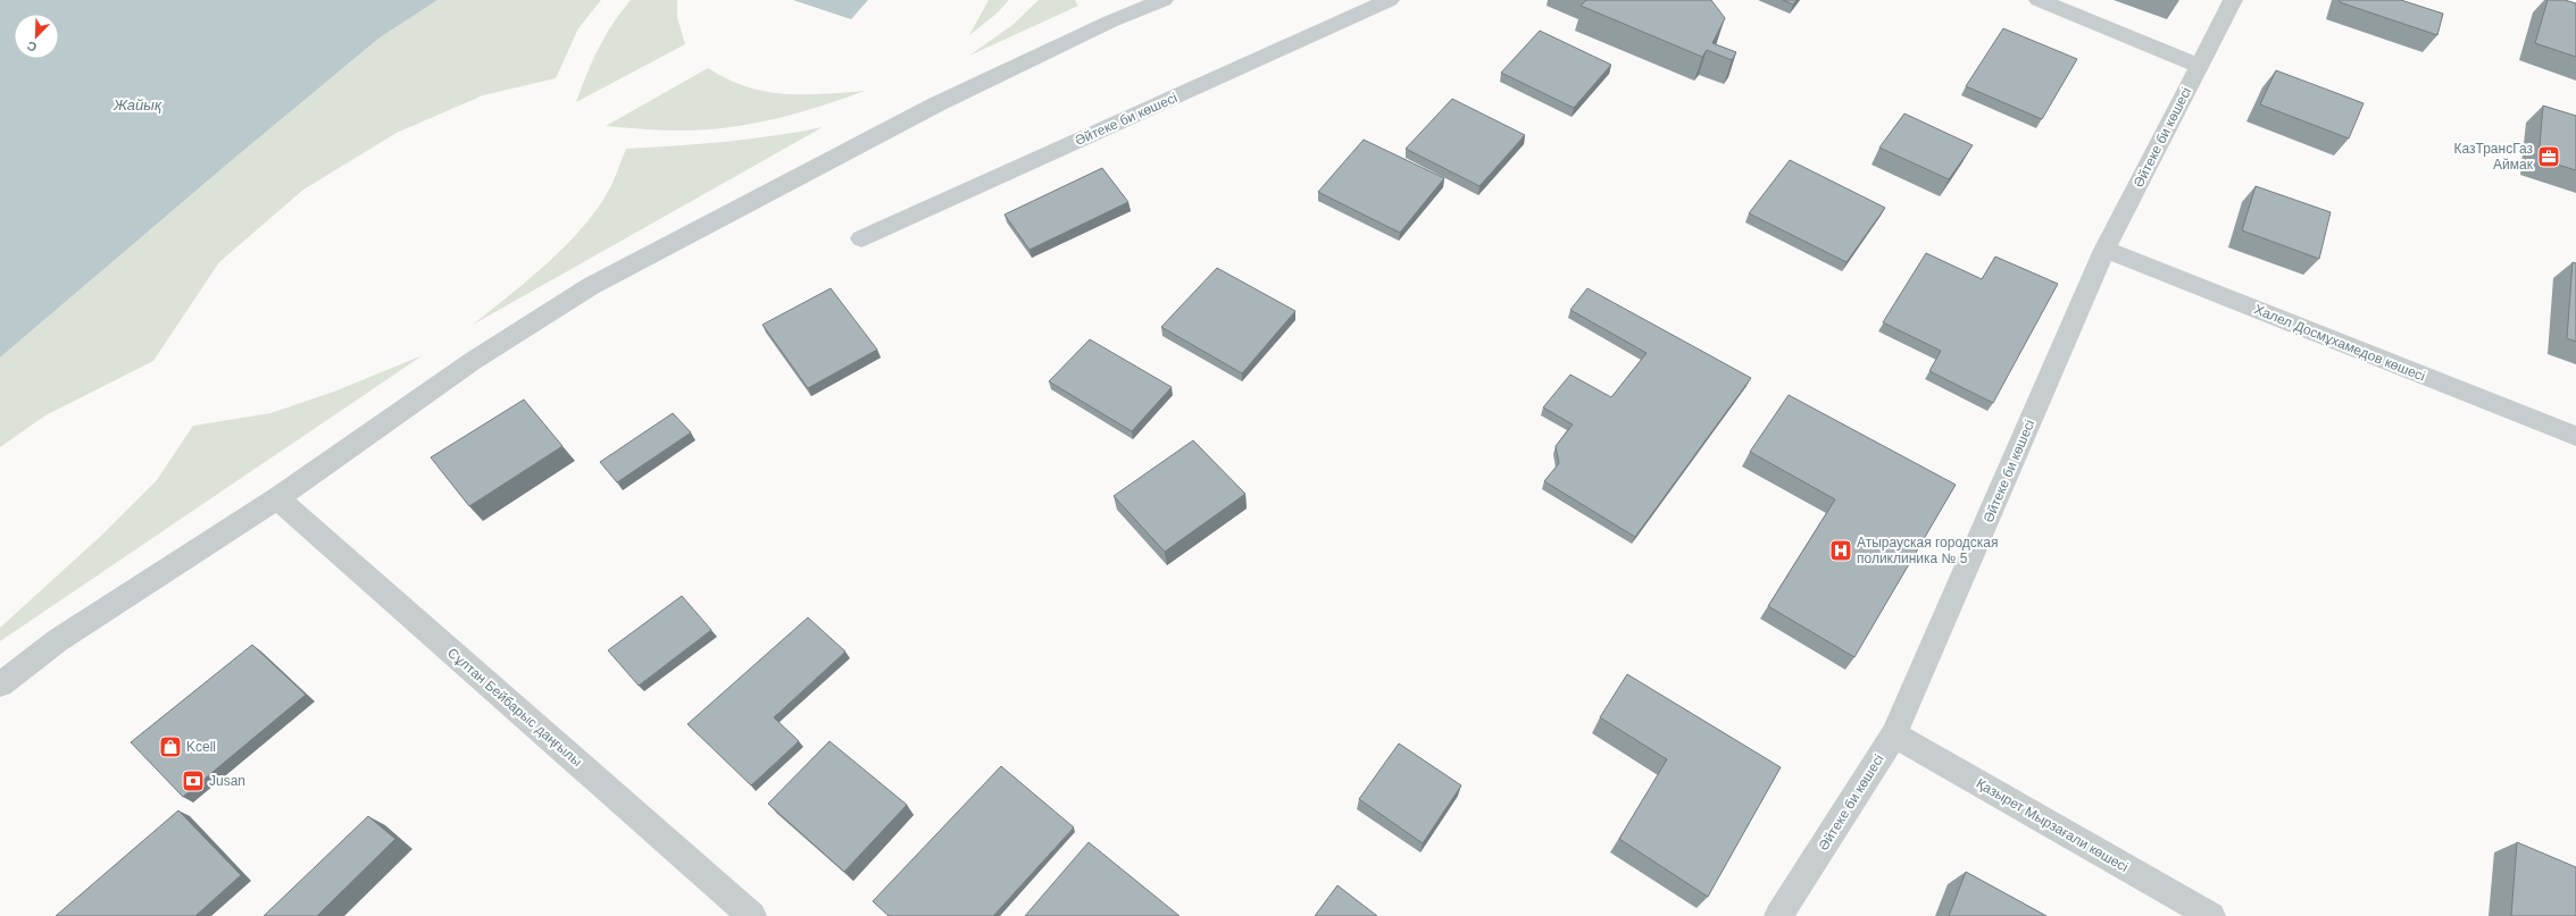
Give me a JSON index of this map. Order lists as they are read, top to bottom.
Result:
{
  "streets": {
    "street": [
      "Әйтеке би көшесі",
      "Халел Досмұхамедов көшесі",
      "Сұлтан Бейбарыс даңғылы",
      "Қазырет Мырзағали көшесі"
    ]
  },
  "crossings": [
    ["Әйтеке би көшесі", "Халел Досмұхамедов көшесі"],
    ["Әйтеке би көшесі", "Қазырет Мырзағали көшесі"]
  ],
  "water": ["Жайық"],
  "places": {
    "office": ["КазТрансГаз Аймак"],
    "hospital": ["Атырауская городская поликлиника № 5"],
    "shop": ["Kcell"],
    "bank": ["Jusan"]
  },
  "north": "bottom left"
}
